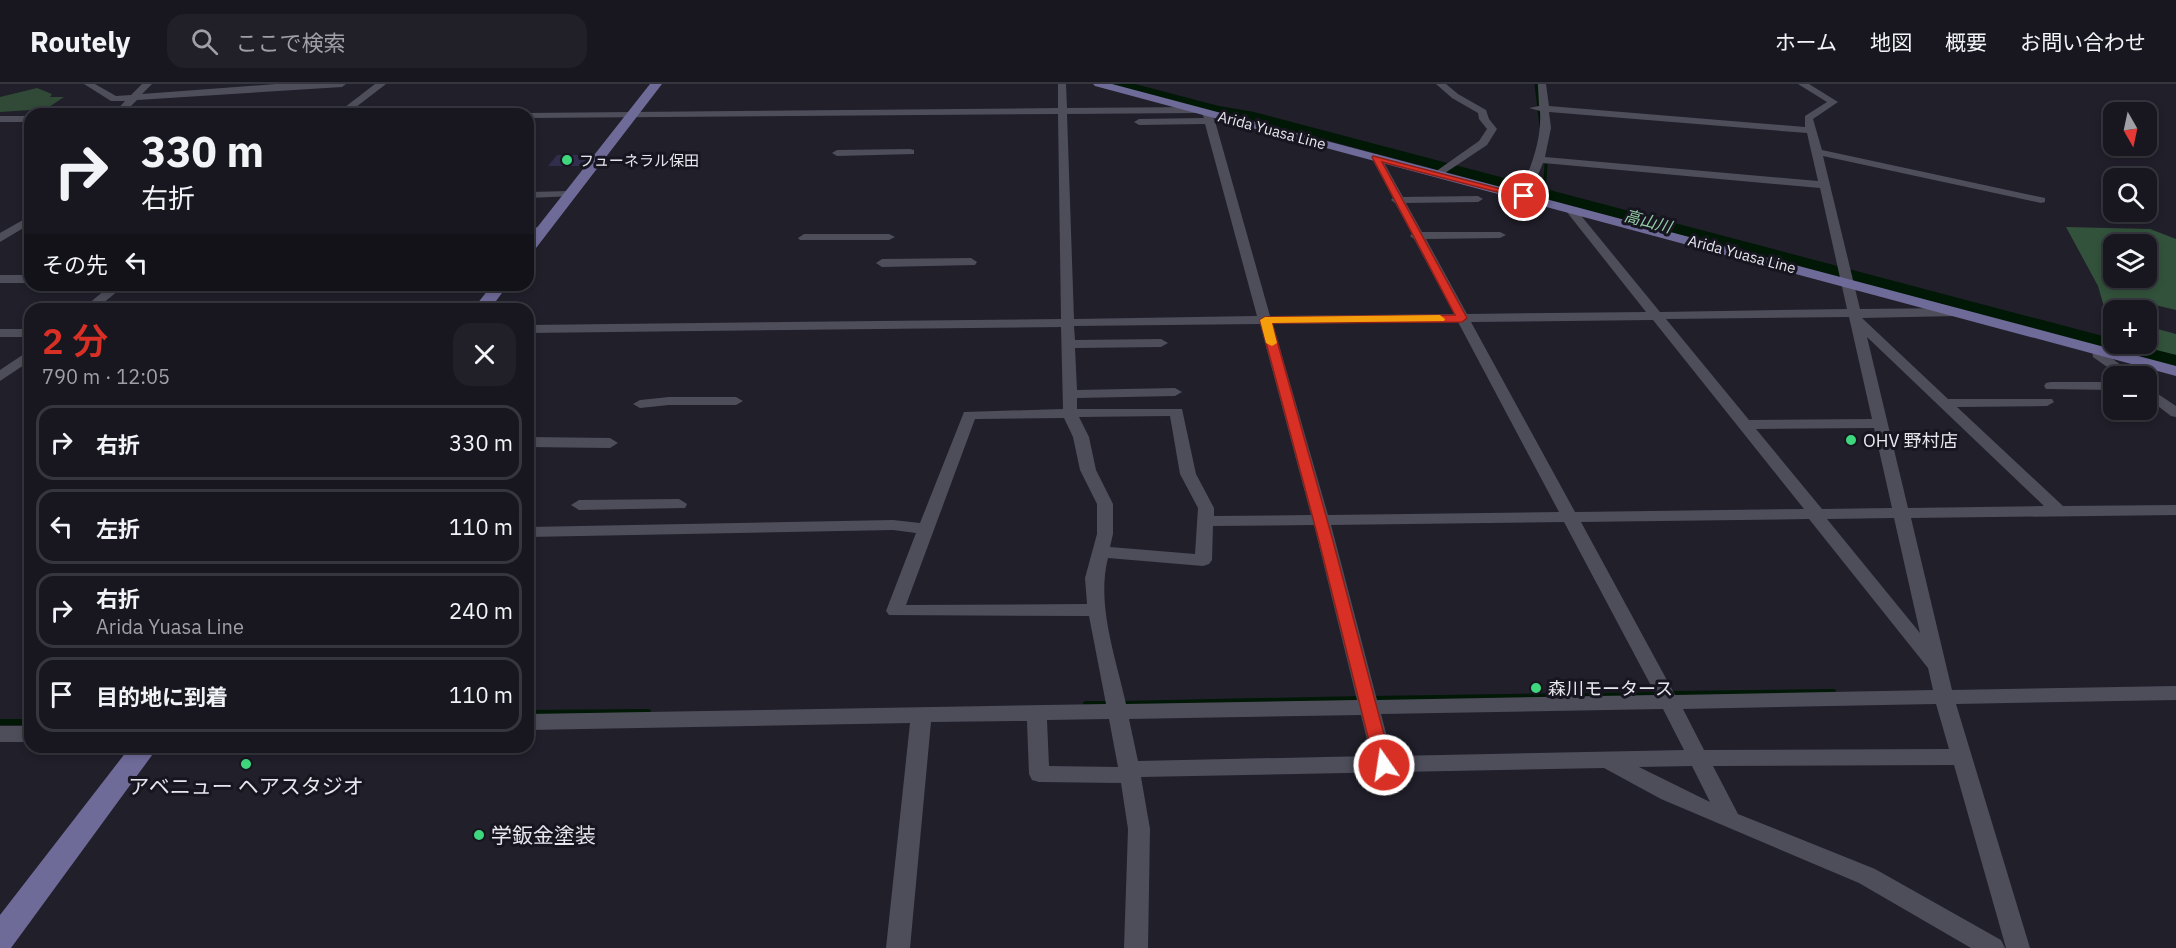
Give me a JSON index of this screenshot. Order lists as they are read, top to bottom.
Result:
{
  "streets": {
    "main road": ["Arida Yuasa Line"]
  },
  "water": ["高山川"],
  "places": [
    "フューネラル保田",
    "OHV 野村店",
    "森川モータース",
    "アベニュー ヘアスタジオ",
    "学鈑金塗装"
  ],
  "north": "bottom",
  "page": {
    "header": "Routely",
    "search": "ここで検索",
    "nav": [
      "ホーム",
      "地図",
      "概要",
      "お問い合わせ"
    ],
    "map_buttons": ["+", "−"],
    "turn": ["330 m", "右折"],
    "then": "その先",
    "heading": ["2 分", "790 m · 12:05"],
    "list": [
      {
        "name": "右折",
        "value": "330 m"
      },
      {
        "name": "左折",
        "value": "110 m"
      },
      {
        "name": "右折",
        "note": "Arida Yuasa Line",
        "value": "240 m"
      },
      {
        "name": "目的地に到着",
        "value": "110 m"
      }
    ]
  }
}
